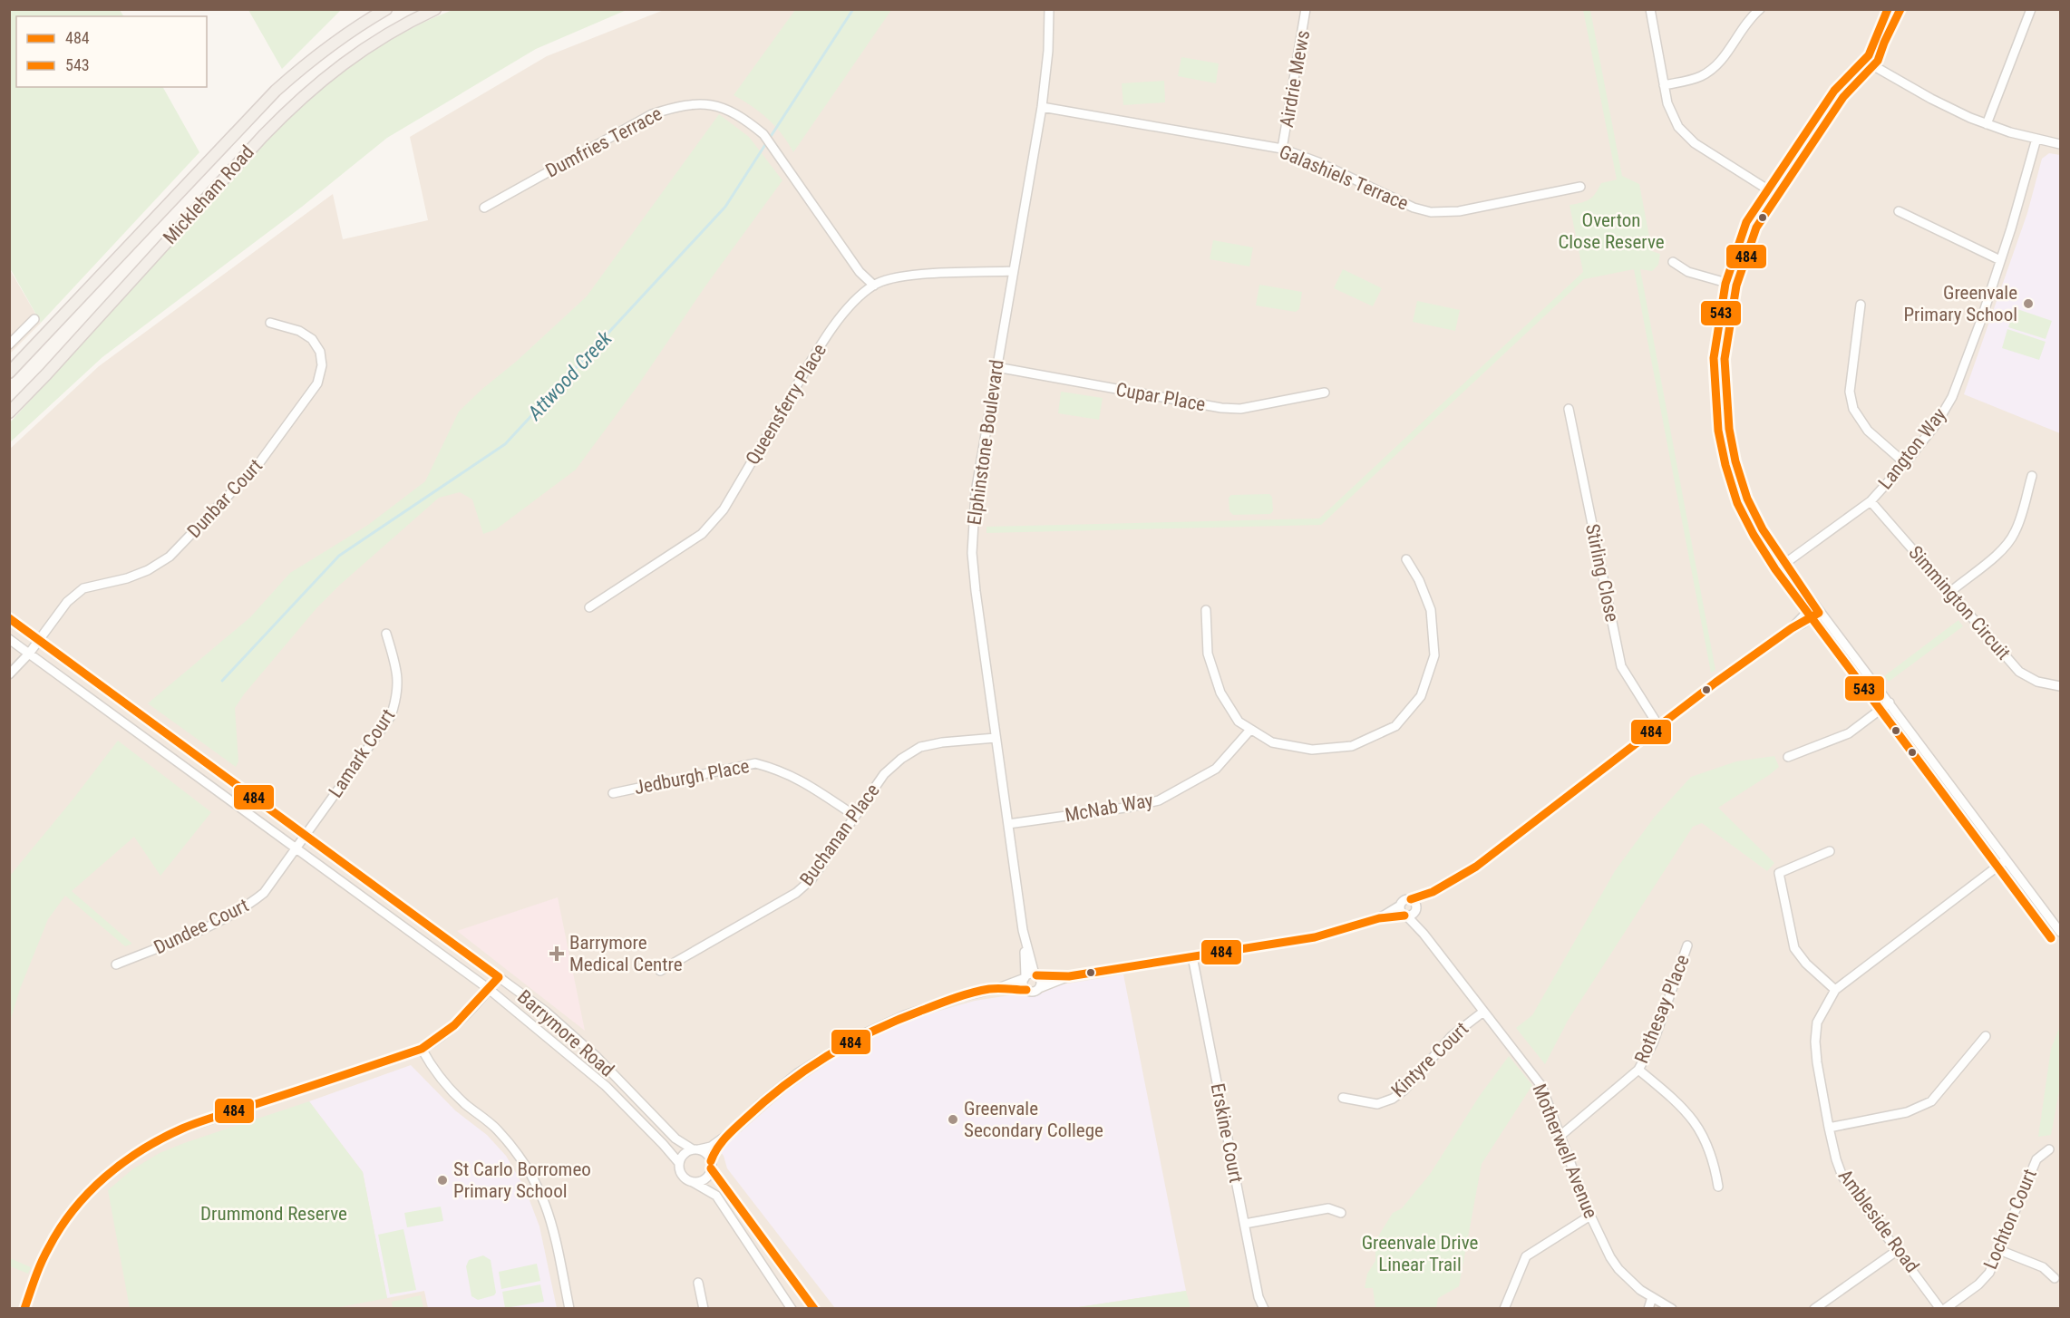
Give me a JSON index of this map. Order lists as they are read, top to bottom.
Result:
{
  "streets": {
    "main road": ["Mickleham Road"],
    "street": [
      "Airdrie Mews",
      "Dumfries Terrace",
      "Galashiels Terrace",
      "Cupar Place",
      "Queensferry Place",
      "Elphinstone Boulevard",
      "Langton Way",
      "Dunbar Court",
      "Stirling Close",
      "Simmington Circuit",
      "Lamark Court",
      "Jedburgh Place",
      "McNab Way",
      "Buchanan Place",
      "Dundee Court",
      "Rothesay Place",
      "Barrymore Road",
      "Kintyre Court",
      "Erskine Court",
      "Motherwell Avenue",
      "Lochton Court",
      "Ambleside Road"
    ]
  },
  "crossings": [
    ["Airdrie Mews", "Galashiels Terrace"],
    ["Dumfries Terrace", "Queensferry Place"],
    ["Galashiels Terrace", "Elphinstone Boulevard"],
    ["Cupar Place", "Elphinstone Boulevard"],
    ["Queensferry Place", "Elphinstone Boulevard"],
    ["Elphinstone Boulevard", "McNab Way"],
    ["Elphinstone Boulevard", "Buchanan Place"],
    ["Langton Way", "Simmington Circuit"],
    ["Dunbar Court", "Barrymore Road"],
    ["Lamark Court", "Dundee Court"],
    ["Lamark Court", "Barrymore Road"],
    ["Jedburgh Place", "Buchanan Place"],
    ["Dundee Court", "Barrymore Road"],
    ["Rothesay Place", "Motherwell Avenue"],
    ["Kintyre Court", "Motherwell Avenue"]
  ],
  "water": ["Attwood Creek"],
  "parks": ["Overton Close Reserve", "Drummond Reserve", "Greenvale Drive Linear Trail"],
  "places": {
    "other": ["Greenvale Primary School", "Greenvale Secondary College", "St Carlo Borromeo Primary School"],
    "health": ["Barrymore Medical Centre"]
  },
  "lines": ["transit line 484", "transit line 543"],
  "legend": ["484", "543"]
}
